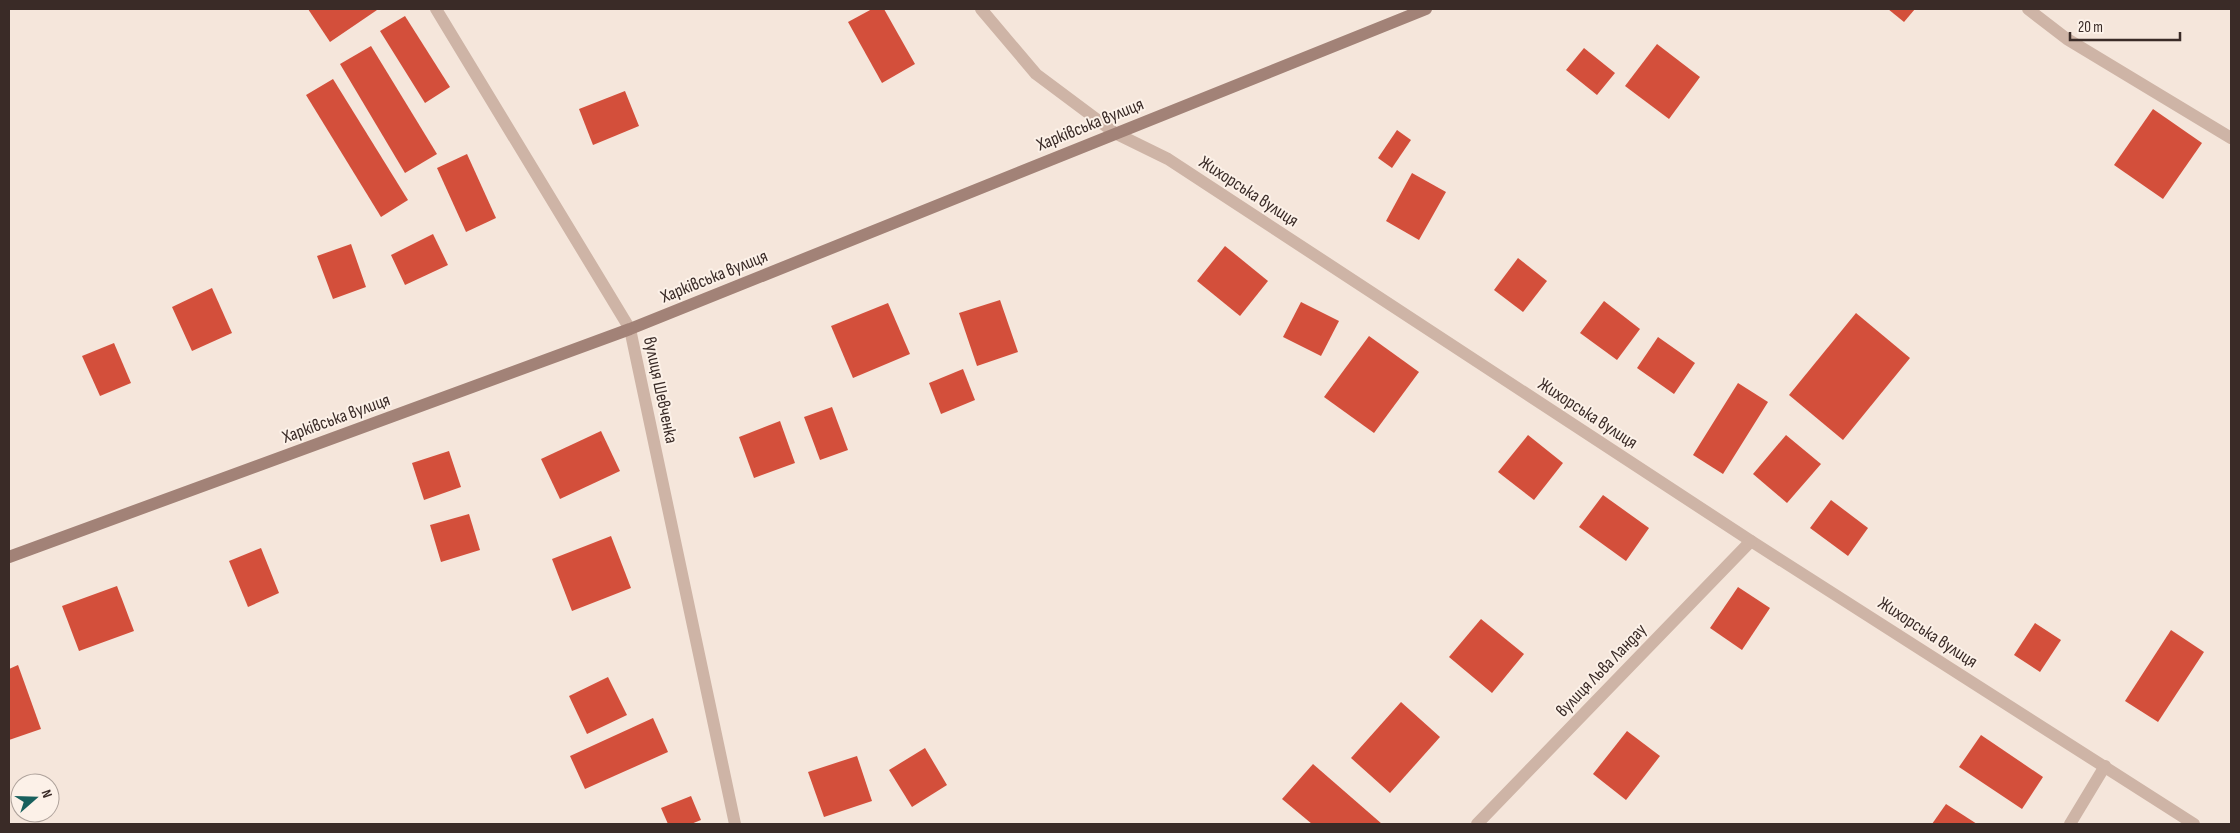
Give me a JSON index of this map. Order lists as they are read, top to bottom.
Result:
{
  "streets": {
    "main road": ["Харківська вулиця"],
    "street": ["Жихорська вулиця", "вулиця Шевченка", "вулиця Льва Ландау"]
  },
  "crossings": [
    ["Харківська вулиця", "Жихорська вулиця"],
    ["Харківська вулиця", "вулиця Шевченка"],
    ["Жихорська вулиця", "вулиця Льва Ландау"]
  ],
  "scale_bar": "20 m",
  "north": "right"
}
